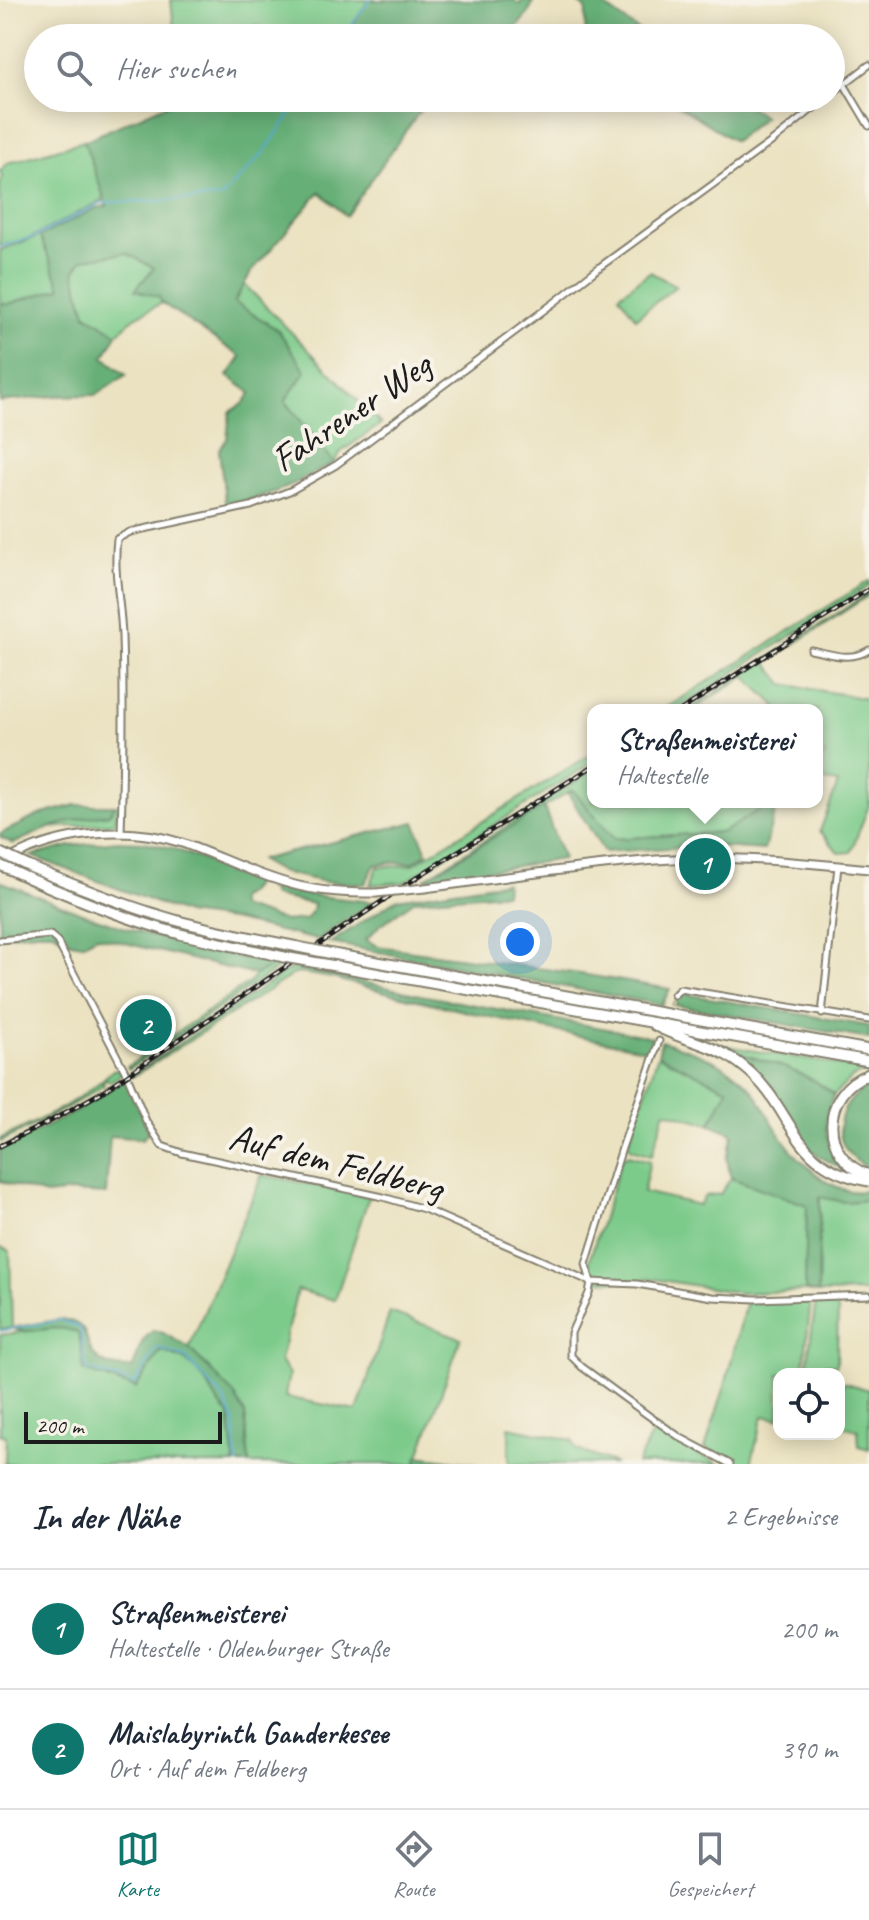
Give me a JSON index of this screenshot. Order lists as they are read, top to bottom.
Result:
{
  "streets": {
    "street": ["Fahrener Weg", "Auf dem Feldberg"]
  },
  "scale_bar": "200 m",
  "page": {
    "search": "Hier suchen",
    "popup": ["Straßenmeisterei", "Haltestelle"],
    "pins": ["1", "2"],
    "scale": "200 m",
    "heading": ["In der Nähe", "2 Ergebnisse"],
    "list": [
      {
        "mark": "1",
        "name": "Straßenmeisterei",
        "note": "Haltestelle · Oldenburger Straße",
        "value": "200 m"
      },
      {
        "mark": "2",
        "name": "Maislabyrinth Ganderkesee",
        "note": "Ort · Auf dem Feldberg",
        "value": "390 m"
      }
    ],
    "nav": ["Karte", "Route", "Gespeichert"]
  }
}
